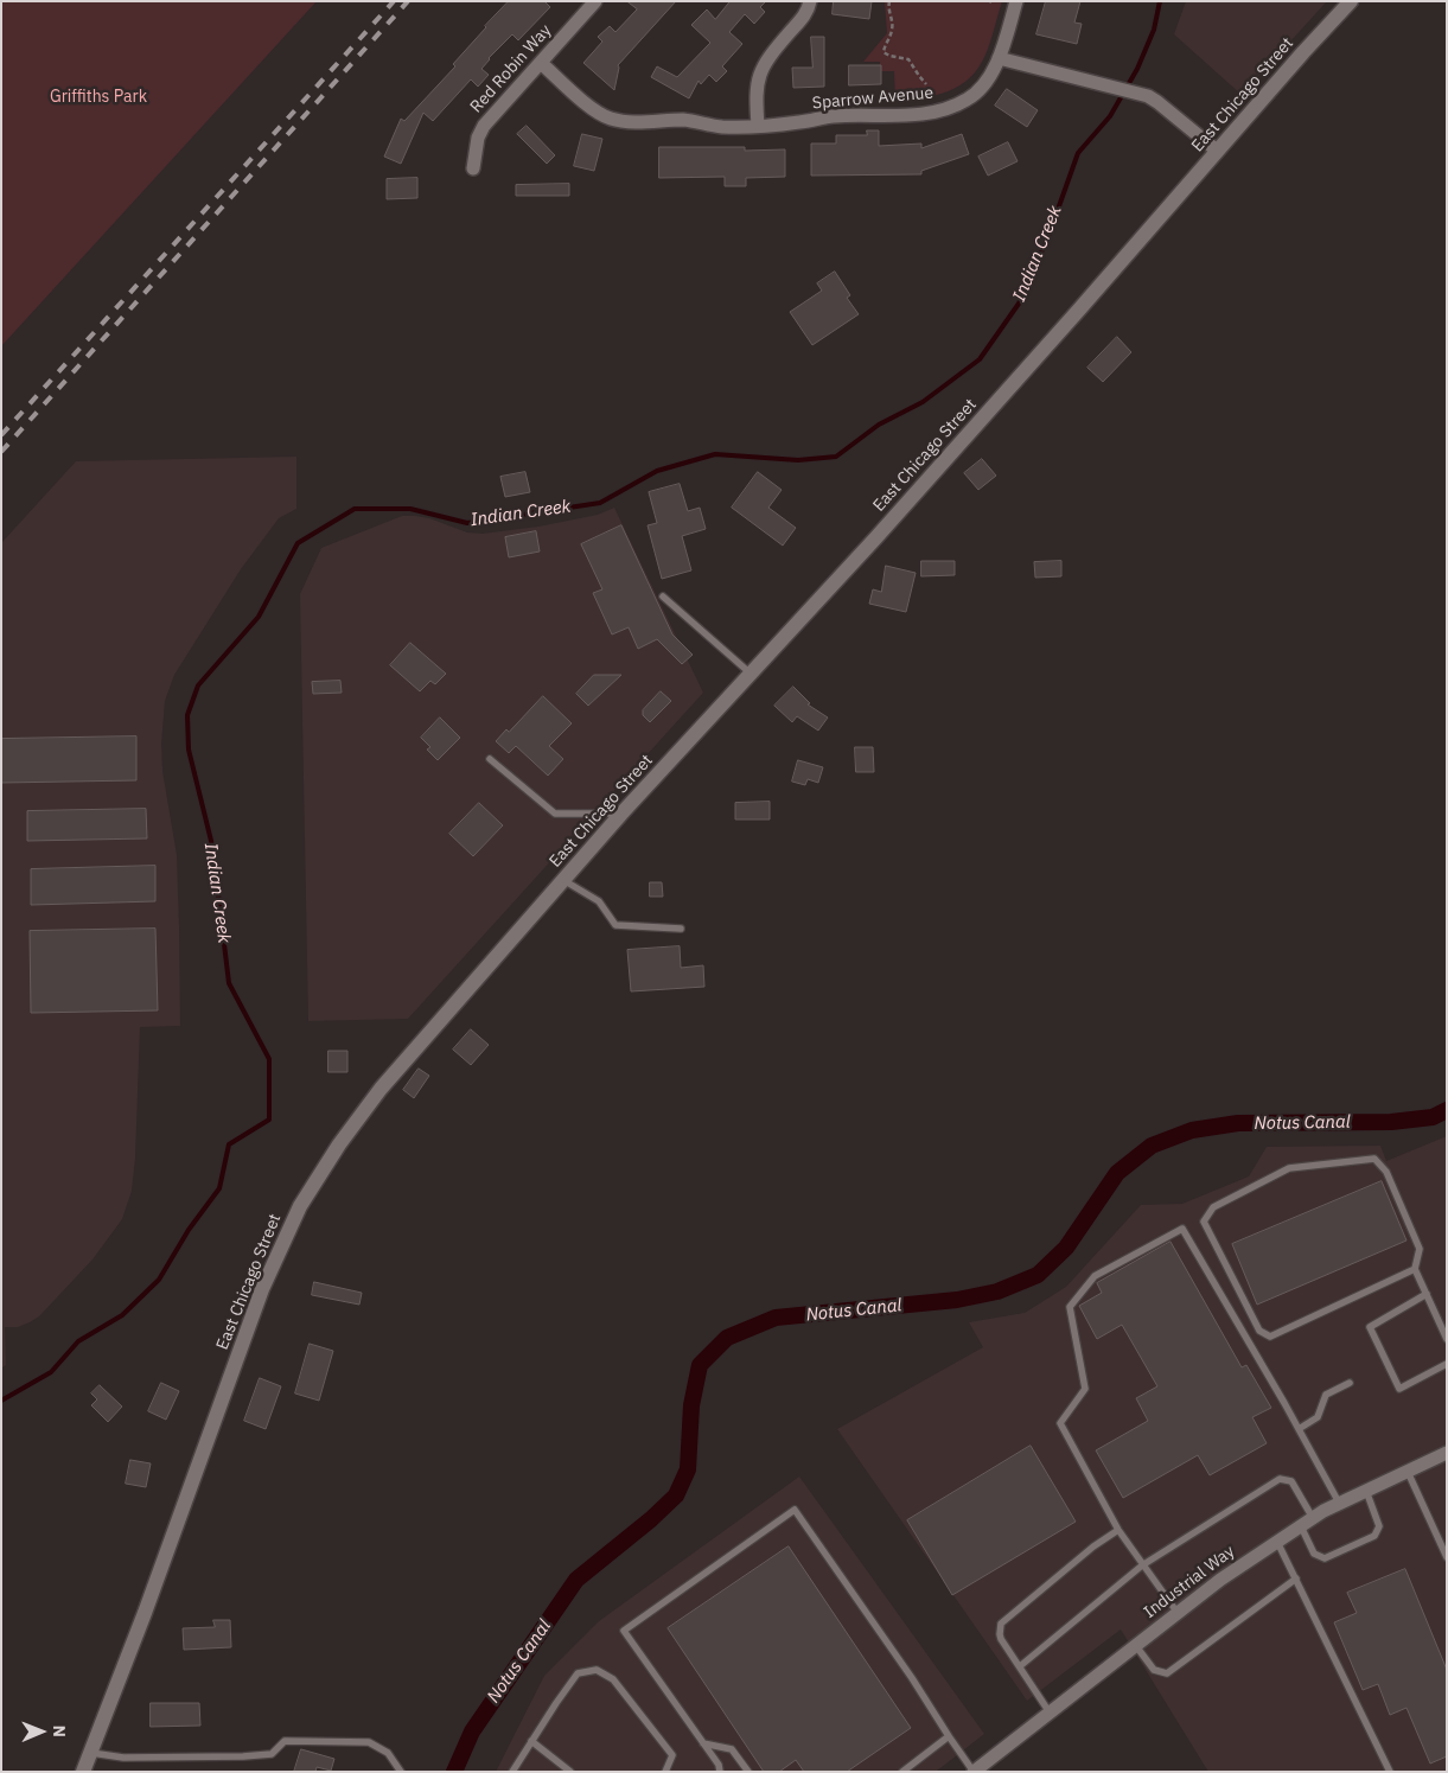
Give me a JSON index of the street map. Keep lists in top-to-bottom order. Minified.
{"streets":{"street":["Red Robin Way","East Chicago Street","Sparrow Avenue","Industrial Way"]},"crossings":[["Red Robin Way","Sparrow Avenue"]],"water":["Indian Creek","Notus Canal"],"parks":["Griffiths Park"],"north":"right"}
